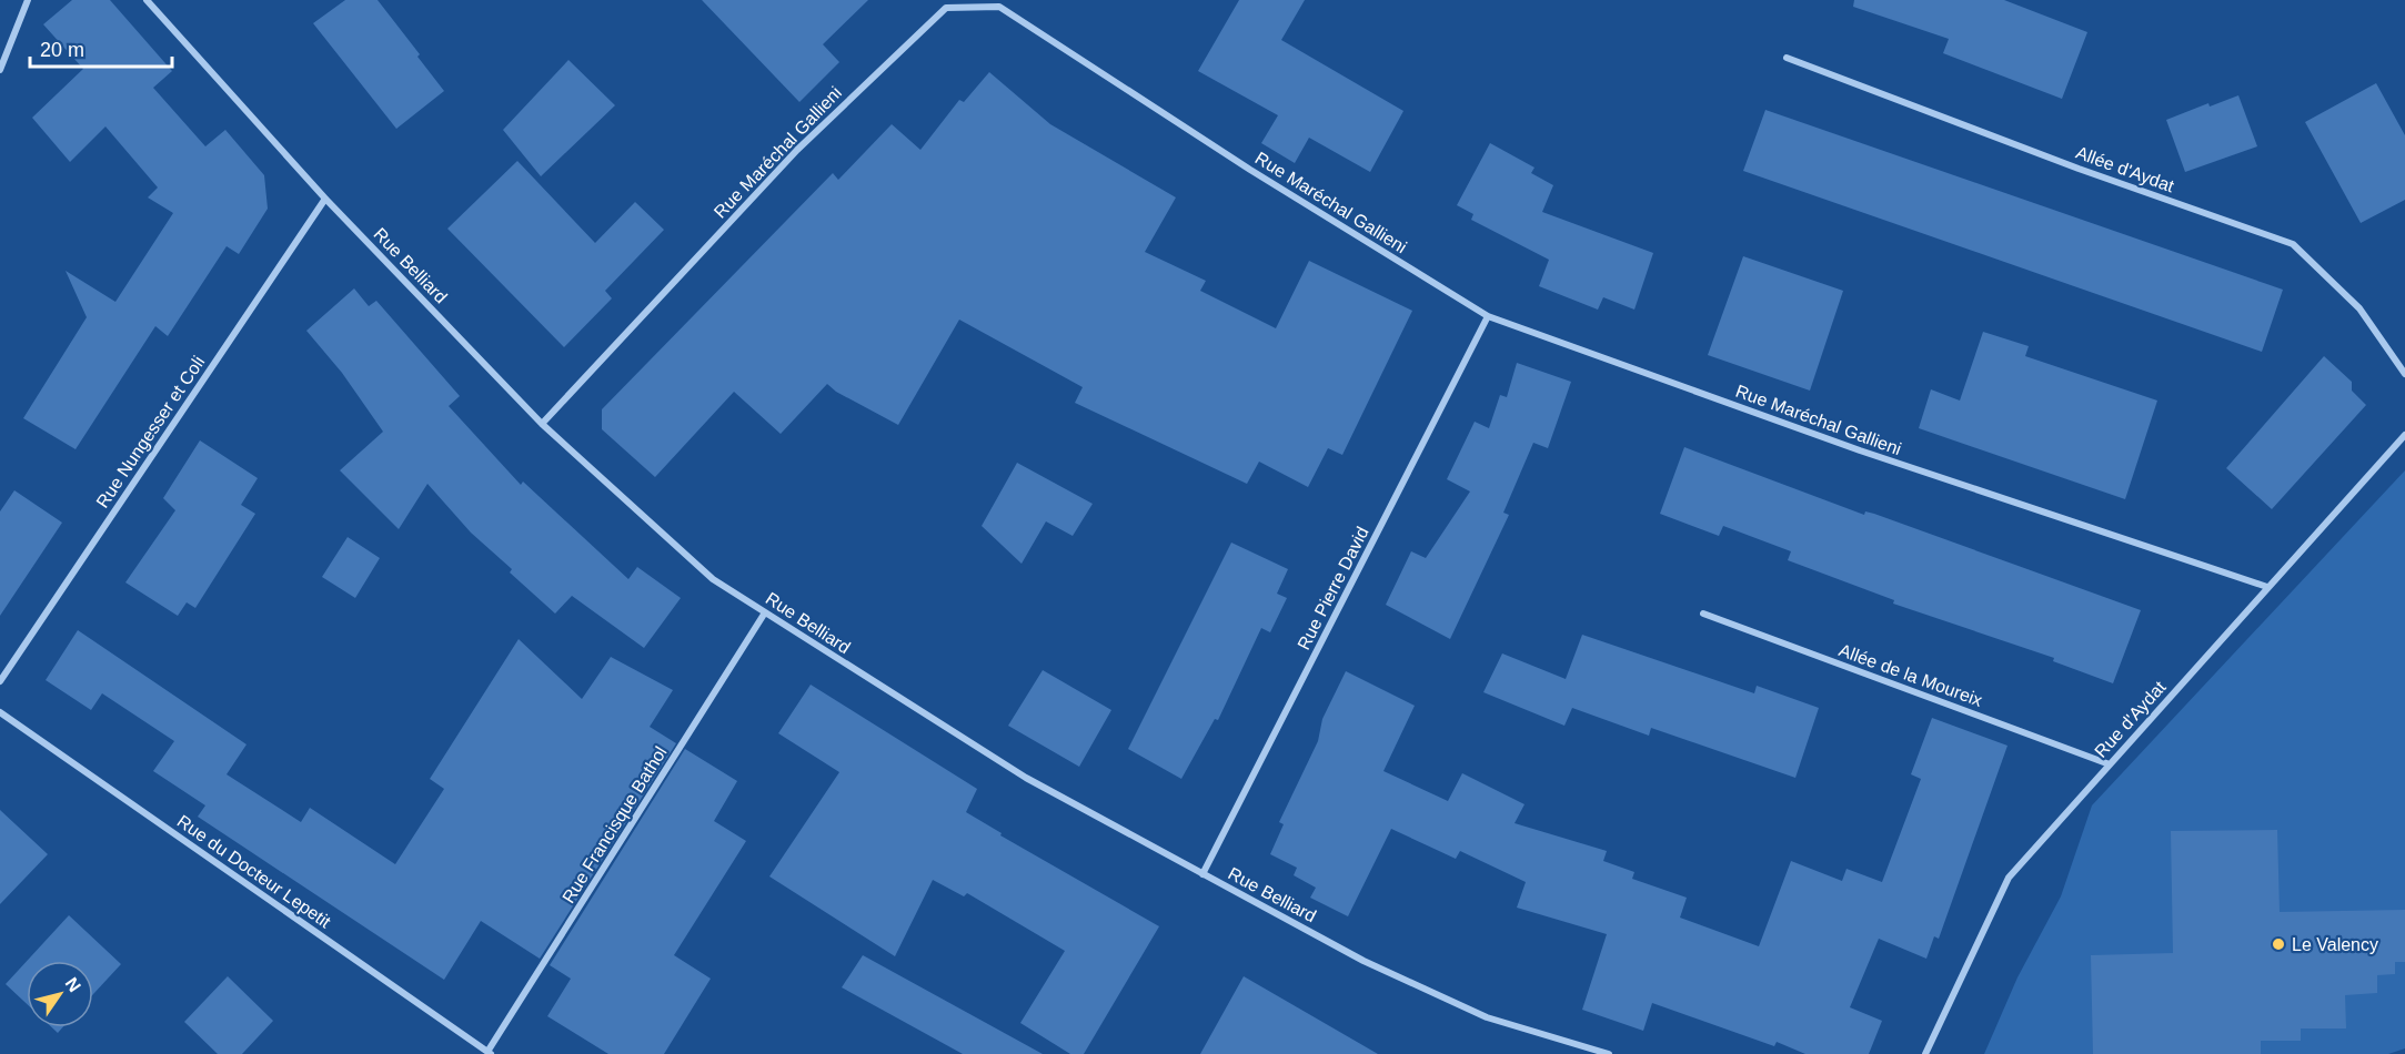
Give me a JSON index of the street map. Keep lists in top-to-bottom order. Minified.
{"streets":{"street":["Rue Maréchal Gallieni","Allée d'Aydat","Rue Belliard","Rue Nungesser et Coli","Rue Pierre David","Allée de la Moureix","Rue d'Aydat","Rue Francisque Bathol","Rue du Docteur Lepetit"]},"crossings":[["Rue Maréchal Gallieni","Rue Belliard"],["Rue Maréchal Gallieni","Rue Pierre David"],["Rue Maréchal Gallieni","Rue d'Aydat"],["Rue Belliard","Rue Nungesser et Coli"],["Rue Belliard","Rue Pierre David"],["Rue Belliard","Rue Francisque Bathol"],["Allée de la Moureix","Rue d'Aydat"],["Rue Francisque Bathol","Rue du Docteur Lepetit"]],"places":["Le Valency"],"scale_bar":"20 m","north":"top right"}
